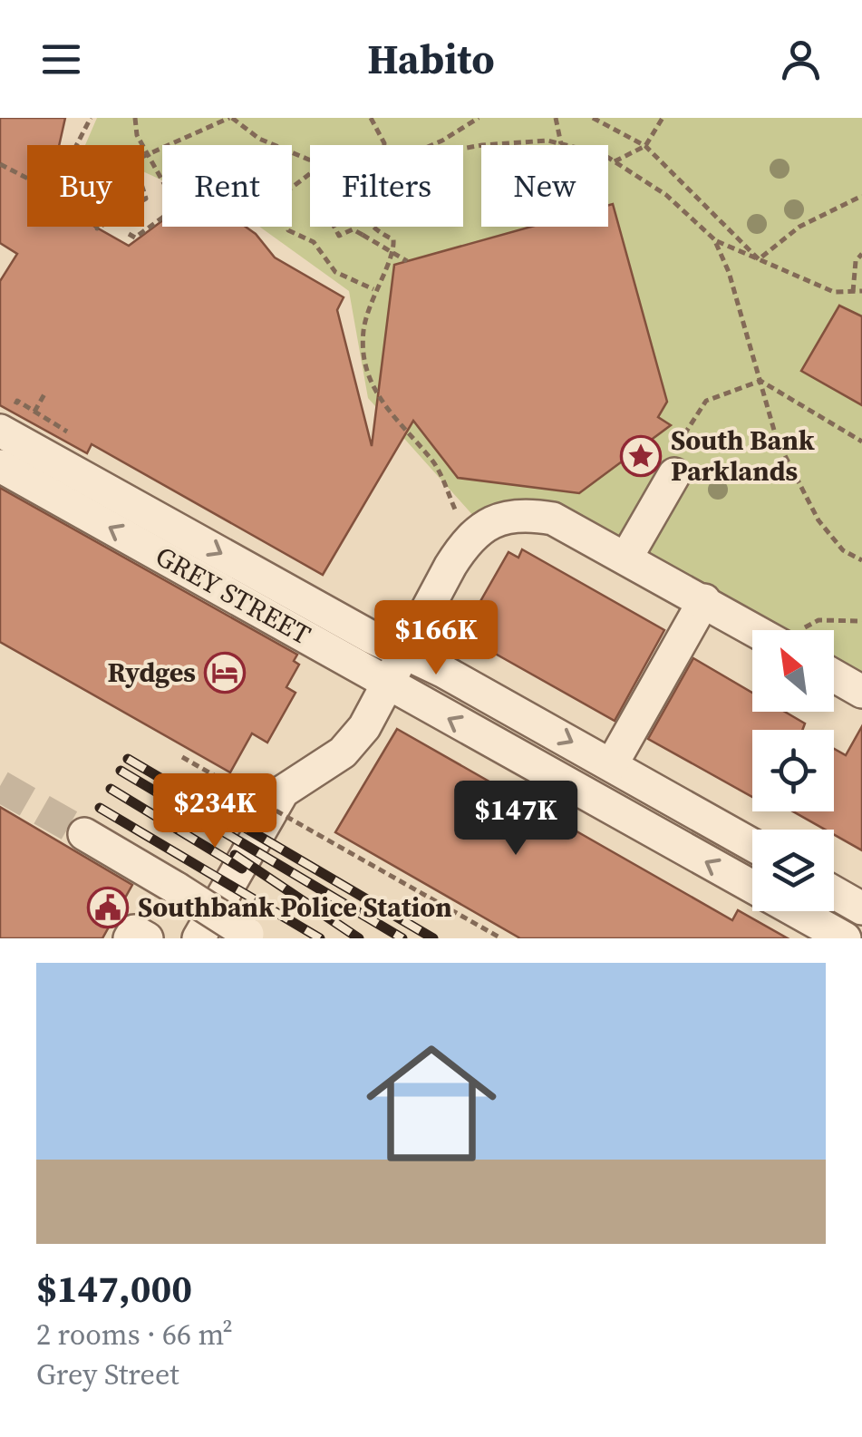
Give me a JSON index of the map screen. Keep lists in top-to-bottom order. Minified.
{"streets":{"street":["GREY STREET"]},"places":{"place":["South Bank Parklands"],"hotel":["Rydges"],"public building":["Southbank Police Station"]},"north":"top left","page":{"header":"Habito","chip":["Buy","Rent","Filters","New"],"price":["$166K","$234K","$147K"],"list":[{"name":"$147,000","note":"2 rooms · 66 m² · Grey Street"}]}}
